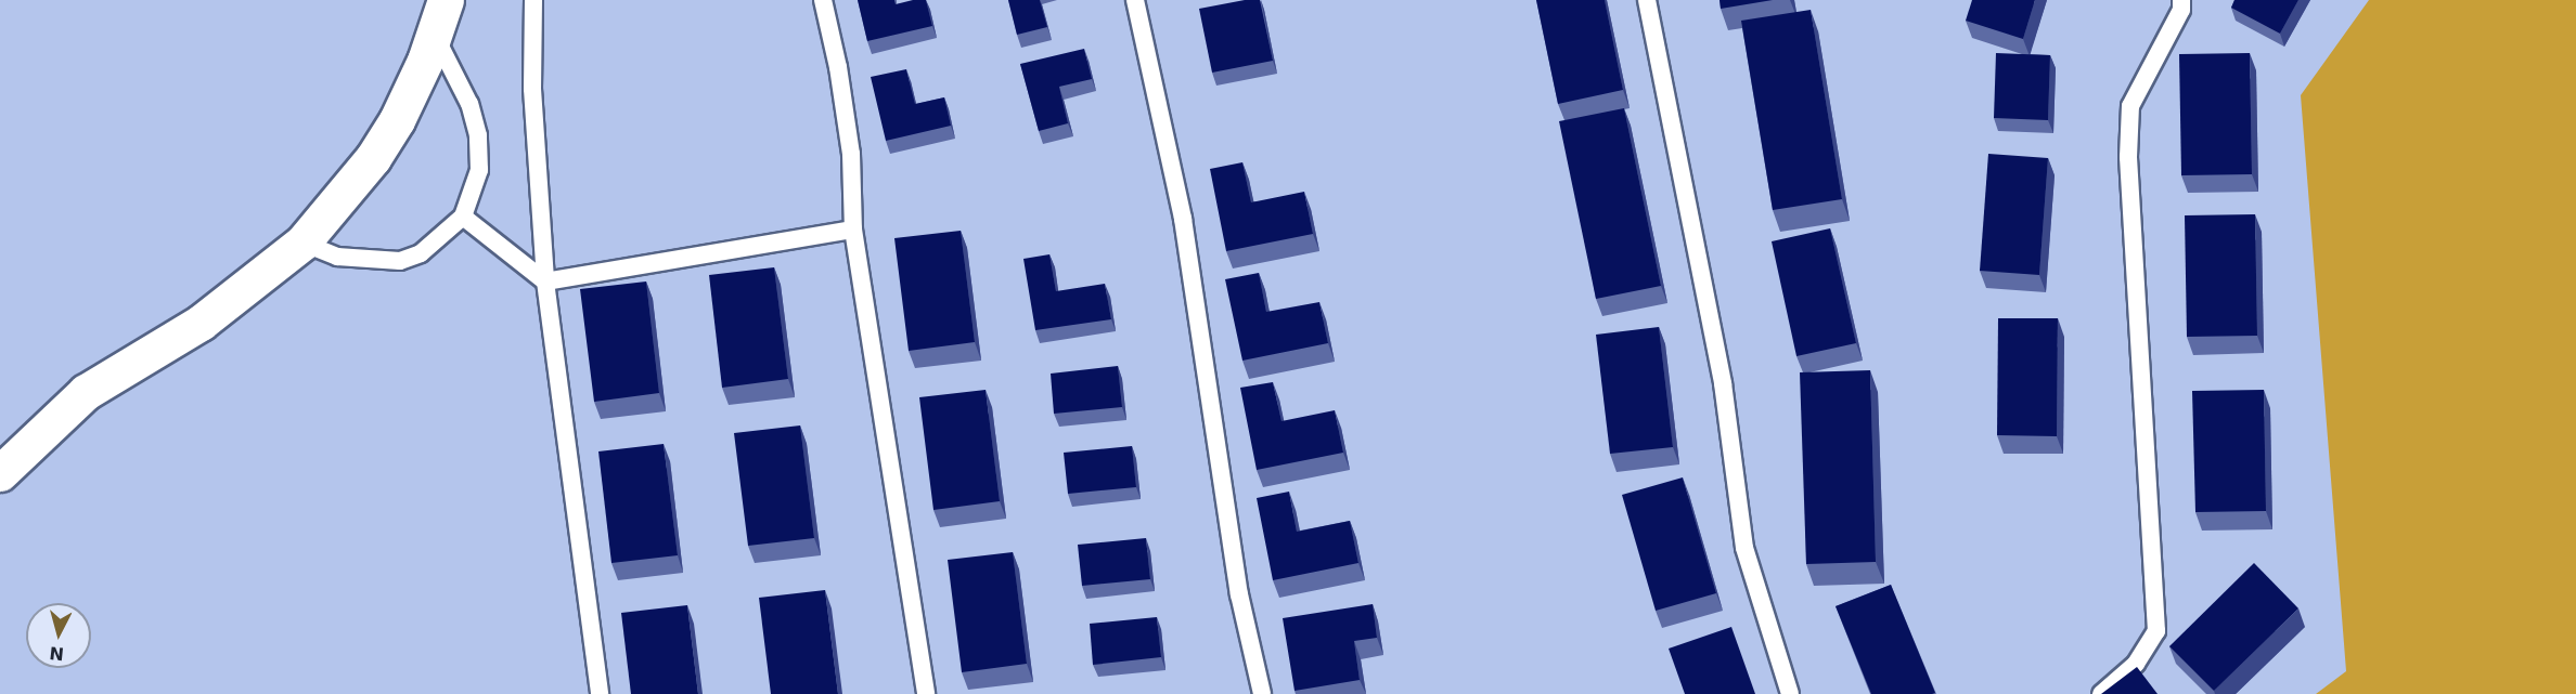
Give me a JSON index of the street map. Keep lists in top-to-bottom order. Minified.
{"north":"bottom"}
